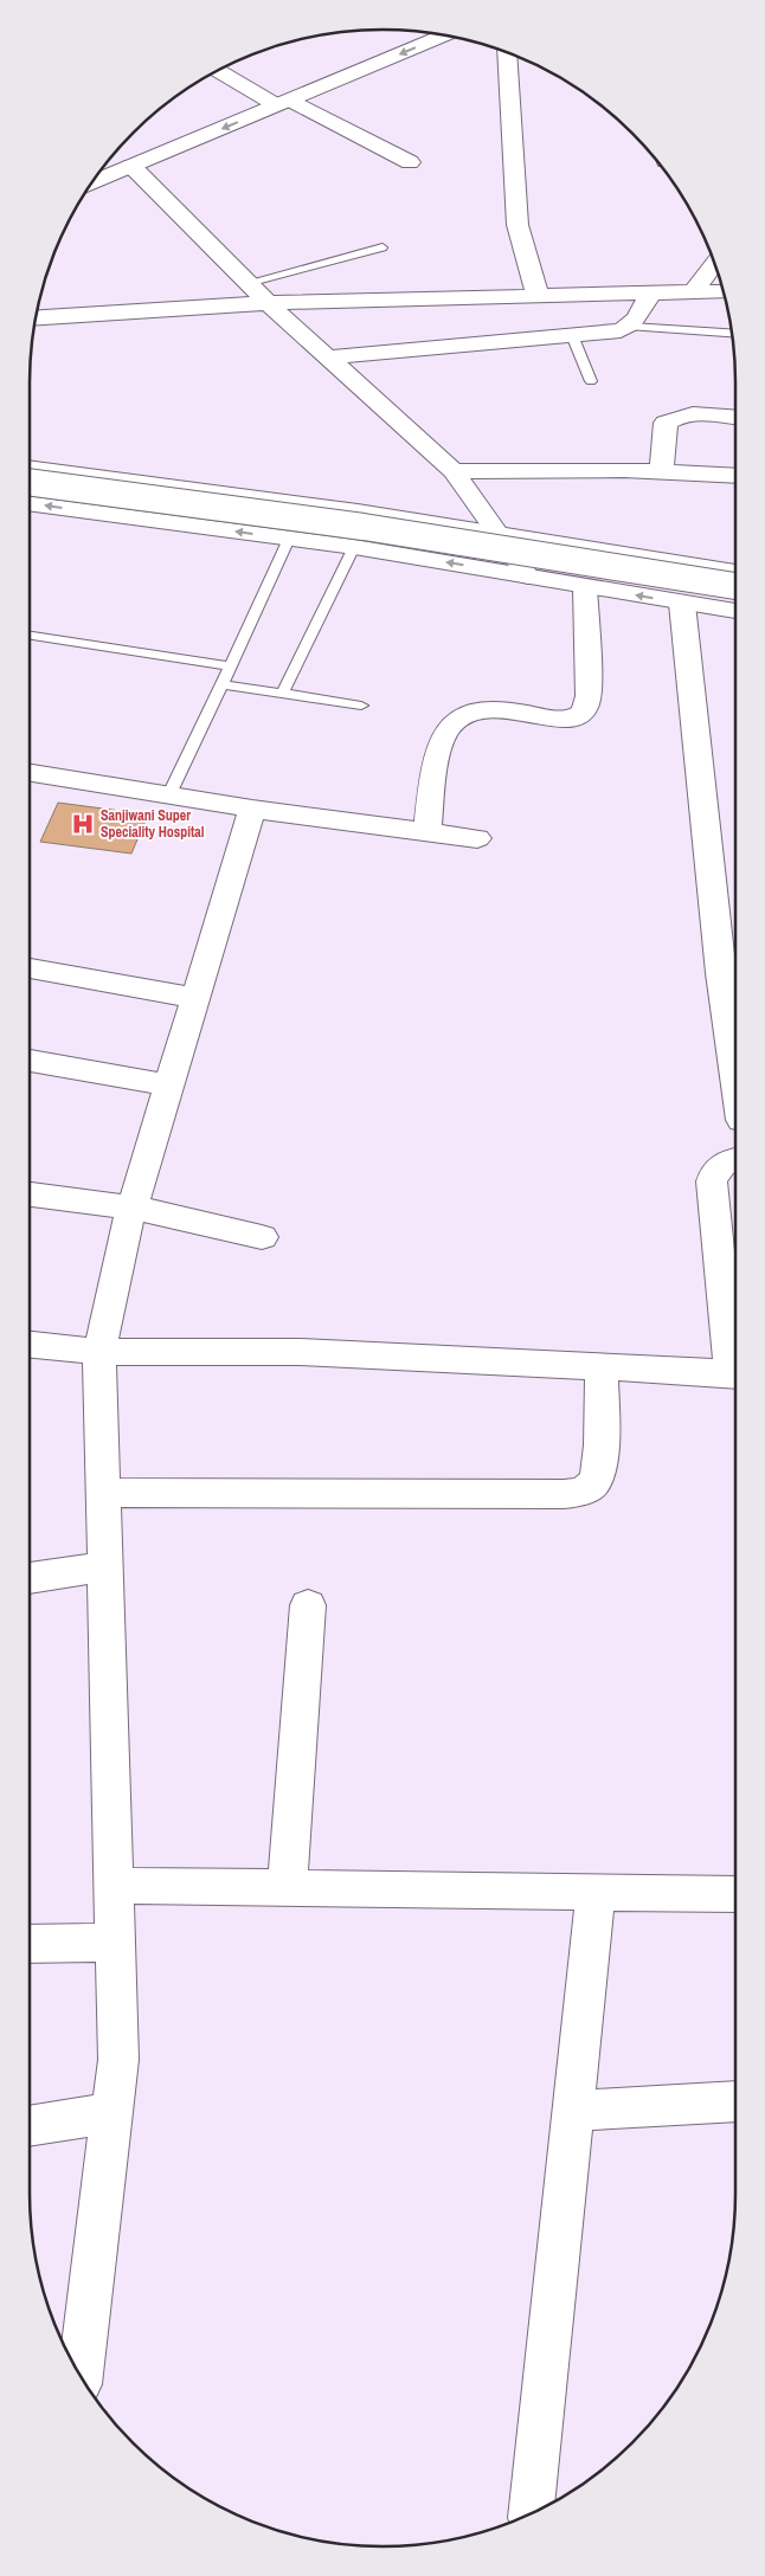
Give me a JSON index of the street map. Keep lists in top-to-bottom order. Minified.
{"places":{"hospital":["Sanjiwani Super Speciality Hospital"]}}
